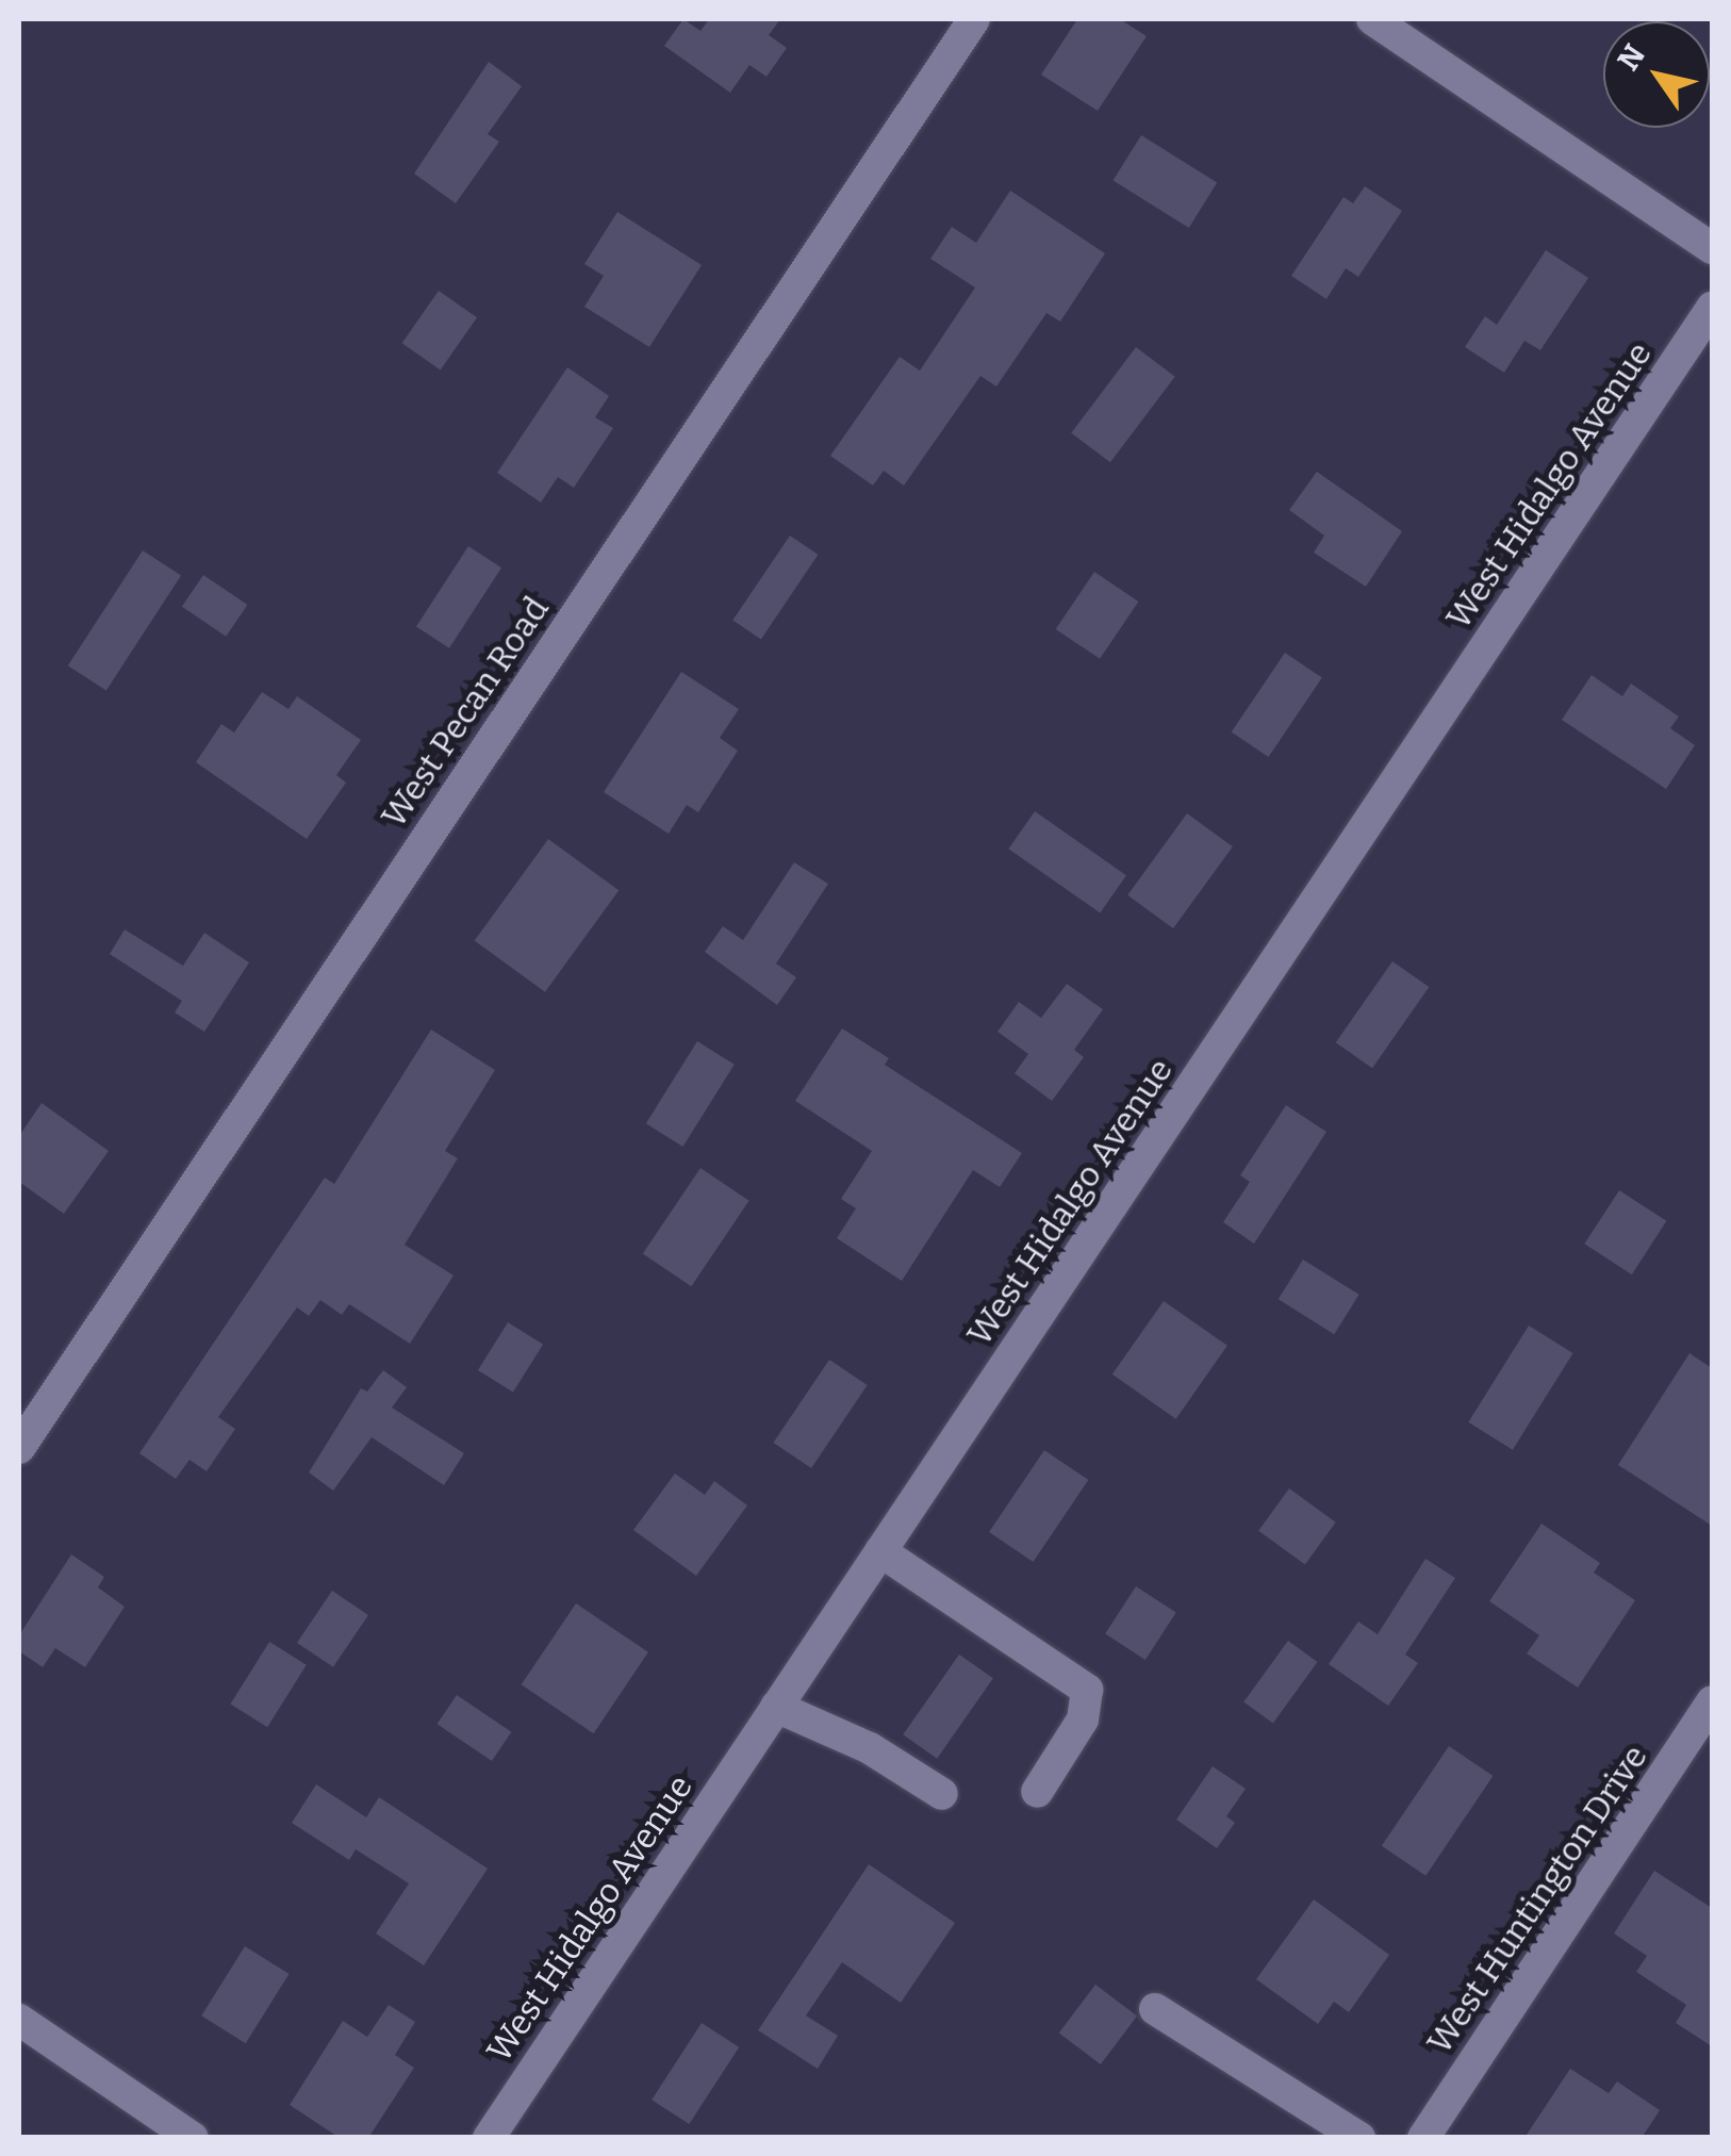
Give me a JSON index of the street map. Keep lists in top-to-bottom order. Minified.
{"streets":{"street":["West Hidalgo Avenue","West Pecan Road","West Huntington Drive"]},"north":"top left"}
